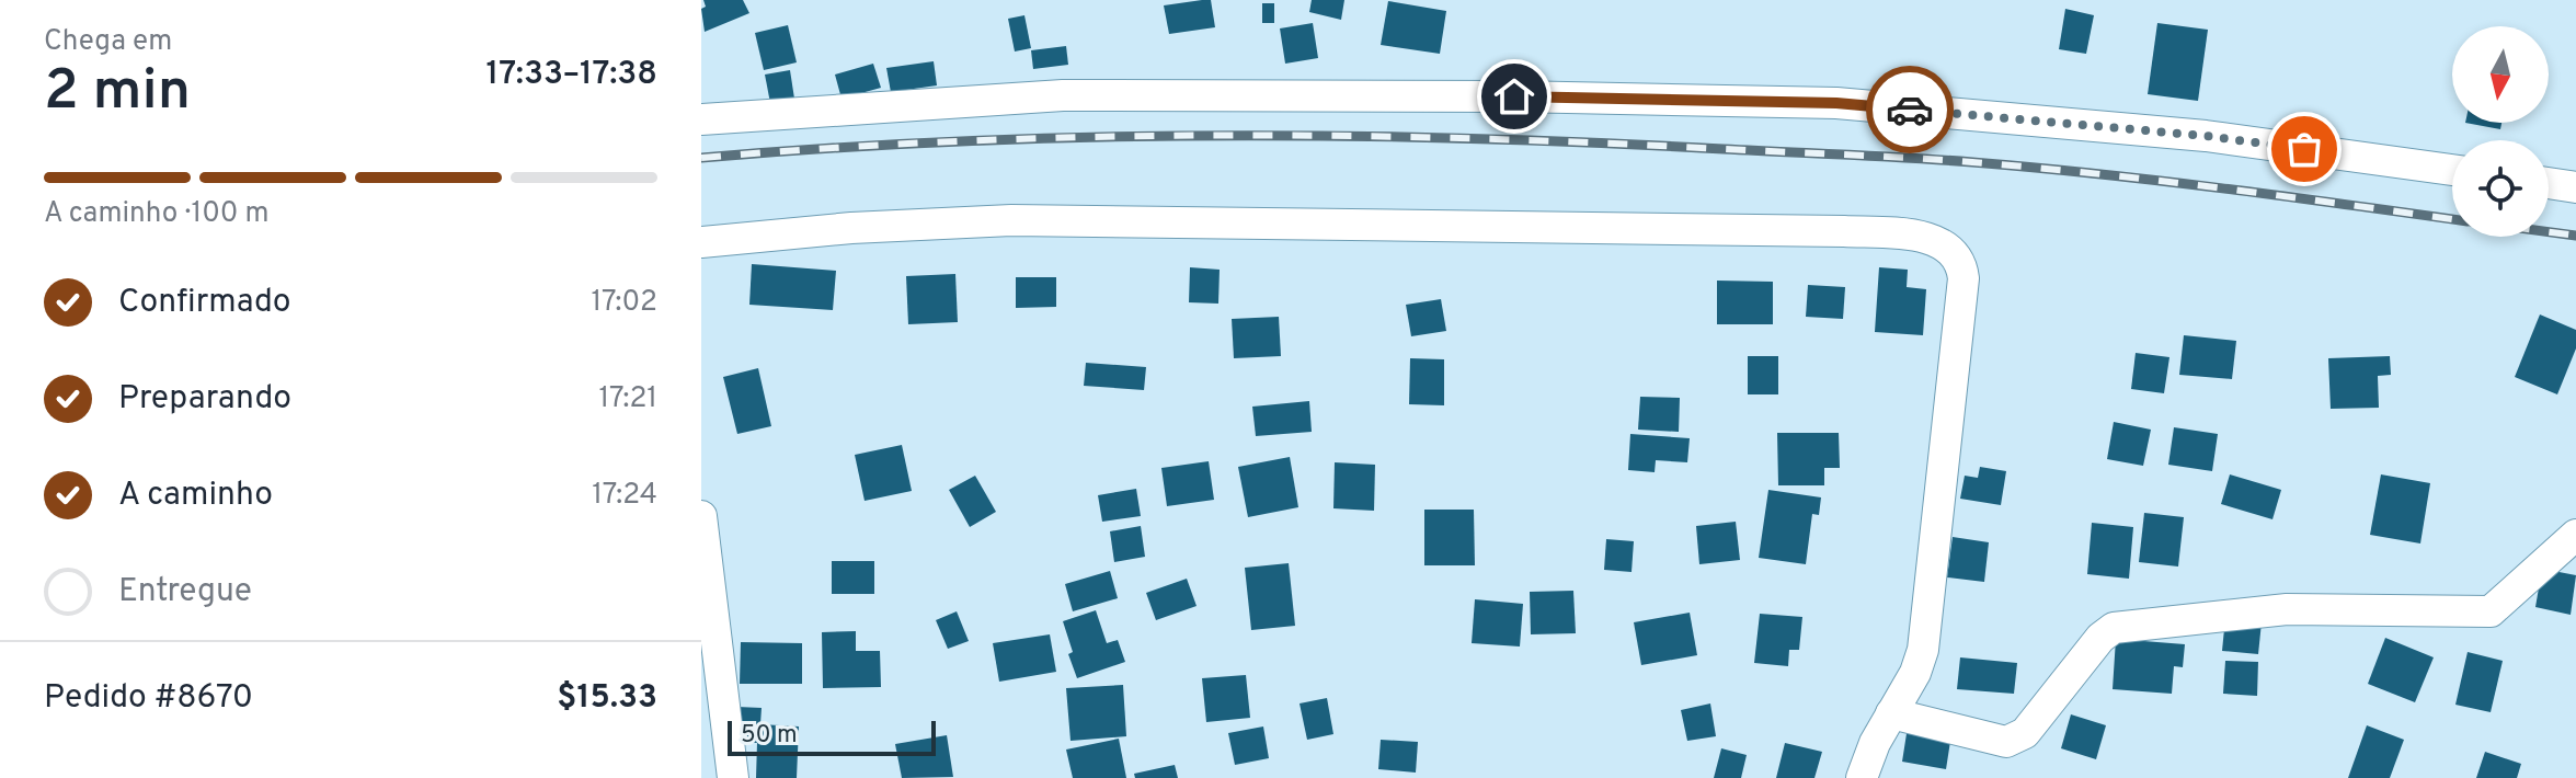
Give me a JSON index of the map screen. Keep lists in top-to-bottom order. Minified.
{"scale_bar":"50 m","north":"bottom","page":{"heading":["2 min","Chega em","17:33–17:38"],"panel":["Pedido #8670","$15.33"],"bar":"A caminho · 100 m","list":[["Confirmado","17:02"],["Preparando","17:21"],["A caminho","17:24"],"Entregue"],"scale":"50 m"}}
